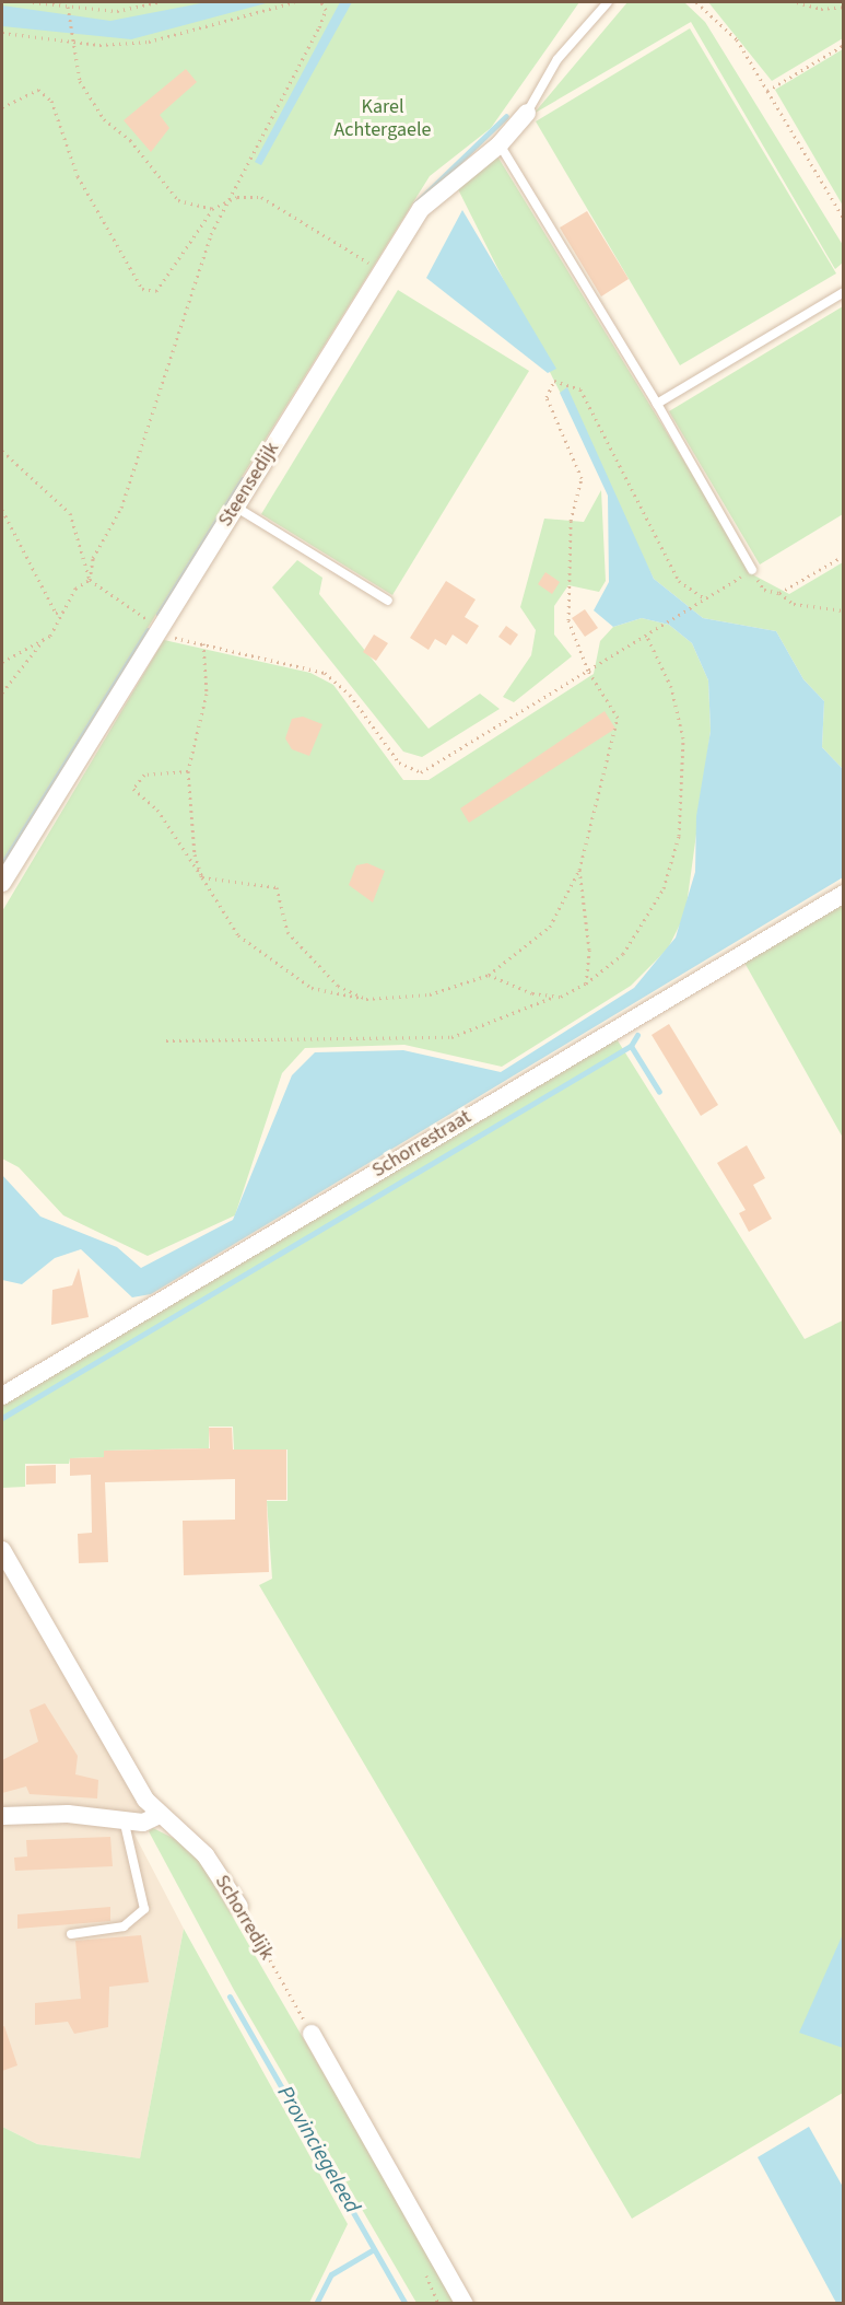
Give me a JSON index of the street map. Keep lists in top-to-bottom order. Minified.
{"streets":{"street":["Steensedijk","Schorrestraat","Schorredijk"]},"water":["Provinciegeleed"],"parks":["Karel Achtergaele"]}
